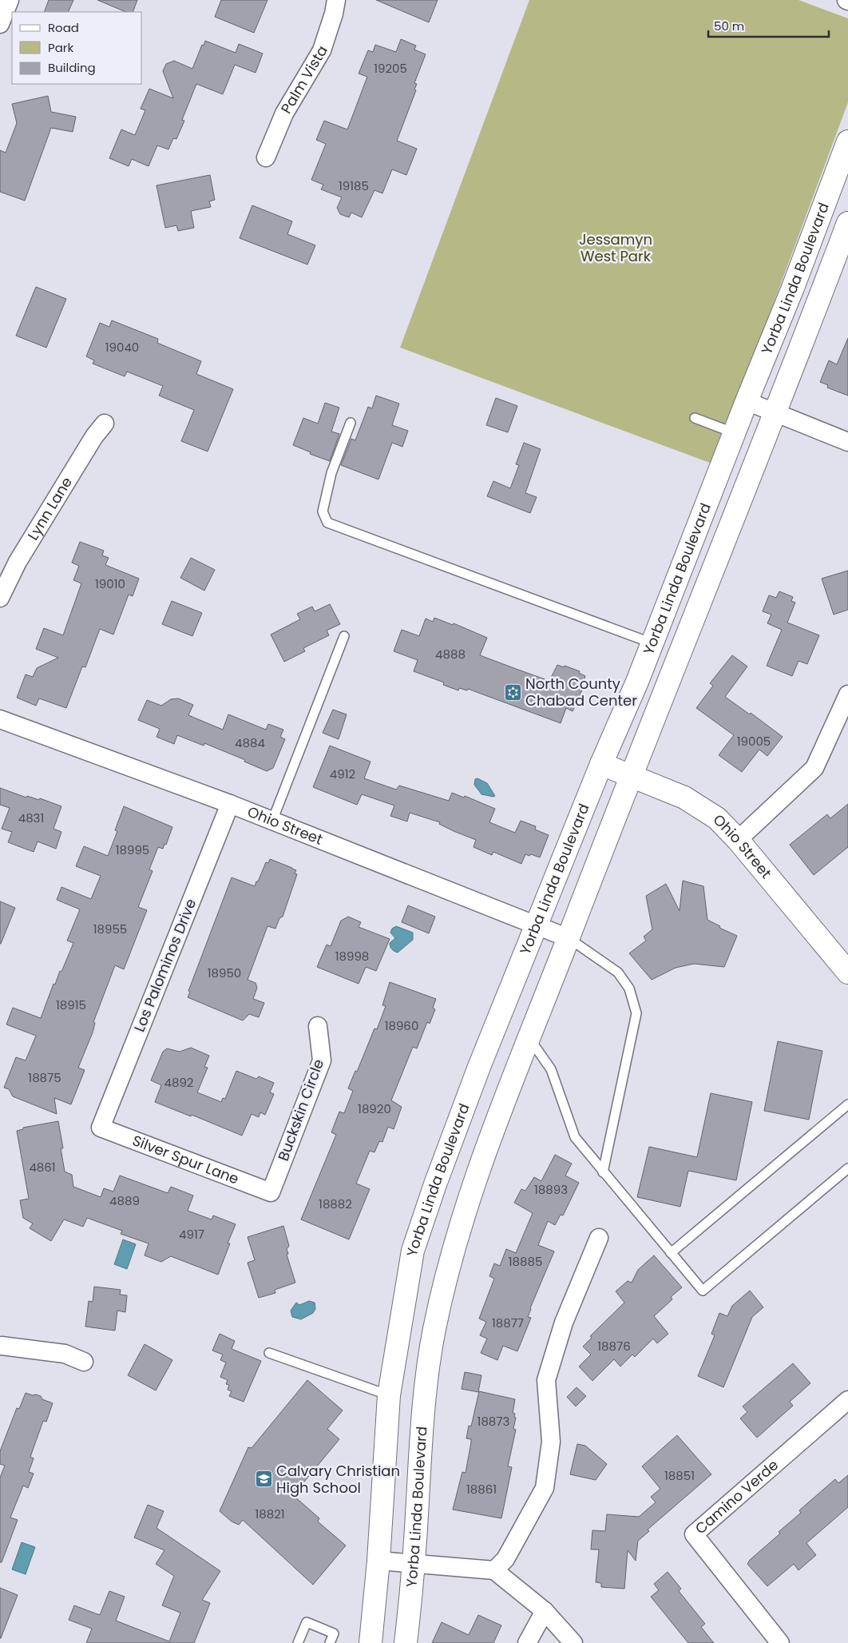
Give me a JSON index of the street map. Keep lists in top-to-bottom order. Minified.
{"streets":{"main road":["Yorba Linda Boulevard","Ohio Street"],"street":["Palm Vista","Lynn Lane","Los Palominos Drive","Buckskin Circle","Silver Spur Lane","Camino Verde"]},"crossings":[["Yorba Linda Boulevard","Ohio Street"],["Ohio Street","Los Palominos Drive"],["Los Palominos Drive","Silver Spur Lane"],["Buckskin Circle","Silver Spur Lane"]],"parks":["Jessamyn West Park"],"places":{"synagogue":["North County Chabad Center"],"school or university":["Calvary Christian High School"]},"house_numbers":["19205","19185","19040","19010","4888","19005","4884","4912","4831","18995","18955","18998","18950","18915","18960","18875","4892","18920","4861","18893","4889","18882","4917","18885","18877","18876","18873","18851","18861","18821"],"legend":["Road","Park","Building"],"scale_bar":"50 m"}
